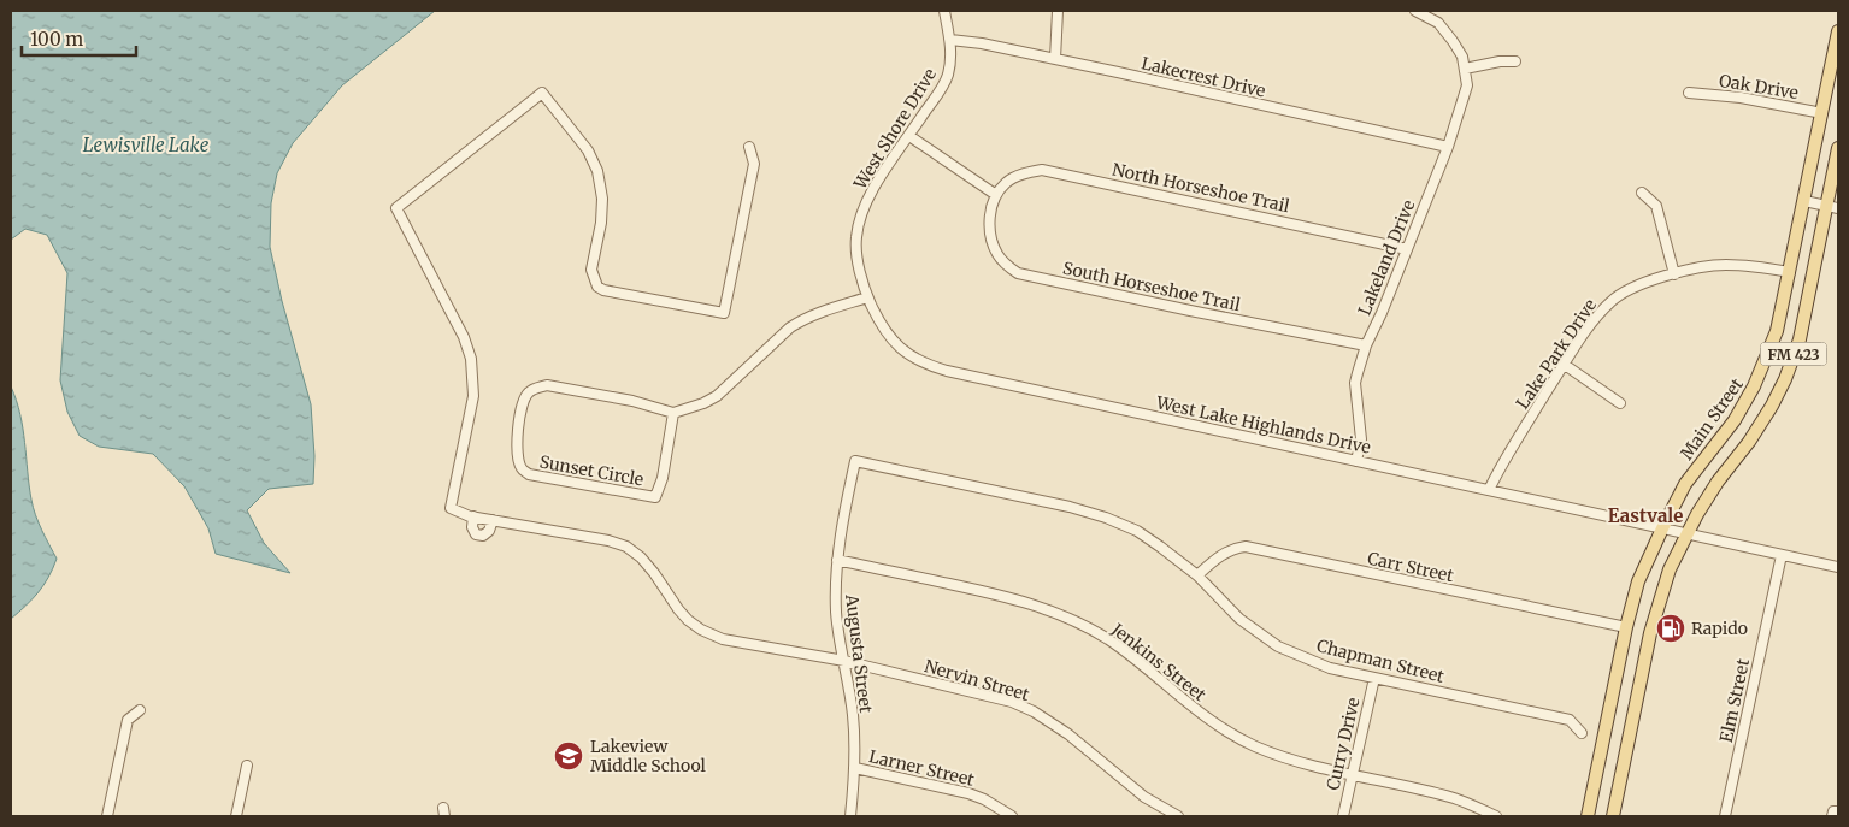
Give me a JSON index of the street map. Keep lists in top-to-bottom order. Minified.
{"streets":{"main road":["FM 423","Main Street"],"street":["Lakecrest Drive","Oak Drive","West Shore Drive","North Horseshoe Trail","Lakeland Drive","South Horseshoe Trail","Lake Park Drive","West Lake Highlands Drive","Sunset Circle","Carr Street","Augusta Street","Chapman Street","Jenkins Street","Nervin Street","Elm Street","Curry Drive","Larner Street"]},"crossings":[["Lakecrest Drive","West Shore Drive"],["Lakecrest Drive","Lakeland Drive"],["Oak Drive","Main Street"],["West Shore Drive","West Lake Highlands Drive"],["North Horseshoe Trail","Lakeland Drive"],["North Horseshoe Trail","South Horseshoe Trail"],["Lakeland Drive","South Horseshoe Trail"],["Lakeland Drive","West Lake Highlands Drive"],["Lake Park Drive","Main Street"],["Lake Park Drive","West Lake Highlands Drive"],["FM 423","West Lake Highlands Drive"],["Main Street","West Lake Highlands Drive"],["Main Street","Carr Street"],["West Lake Highlands Drive","Elm Street"],["Carr Street","Chapman Street"],["Augusta Street","Chapman Street"],["Augusta Street","Jenkins Street"],["Augusta Street","Nervin Street"],["Augusta Street","Larner Street"],["Chapman Street","Curry Drive"],["Jenkins Street","Curry Drive"]],"districts":["Eastvale"],"water":["Lewisville Lake"],"places":{"fuel station":["Rapido"],"school or university":["Lakeview Middle School"]},"scale_bar":"100 m"}
